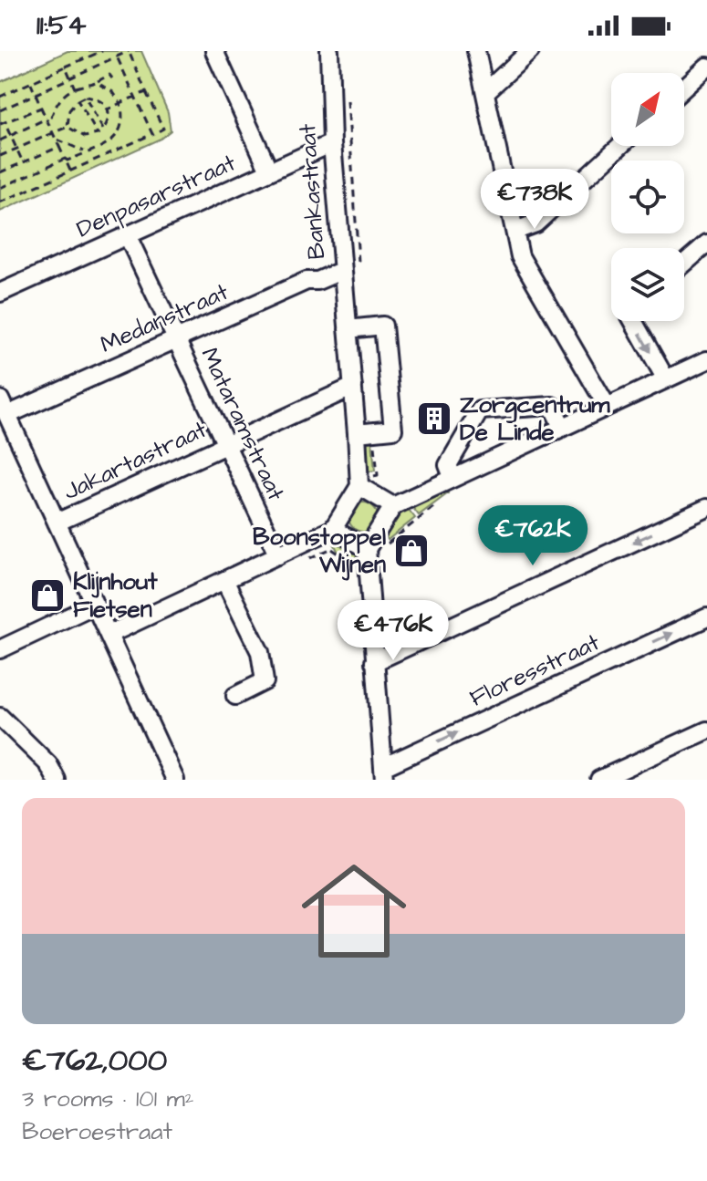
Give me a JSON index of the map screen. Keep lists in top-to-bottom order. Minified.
{"streets":{"street":["Bankastraat","Denpasarstraat","Medanstraat","Mataramstraat","Jakartastraat","Floresstraat"]},"crossings":[["Bankastraat","Denpasarstraat"],["Bankastraat","Medanstraat"],["Bankastraat","Jakartastraat"],["Denpasarstraat","Mataramstraat"],["Medanstraat","Mataramstraat"],["Mataramstraat","Jakartastraat"]],"places":{"building":["Zorgcentrum De Linde"],"shop":["Boonstoppel Wijnen","Klijnhout Fietsen"]},"north":"top right","page":{"status":"11:54","price":["€738K","€762K","€476K"],"list":[{"name":"€762,000","note":"3 rooms · 101 m² · Boeroestraat"}]}}
